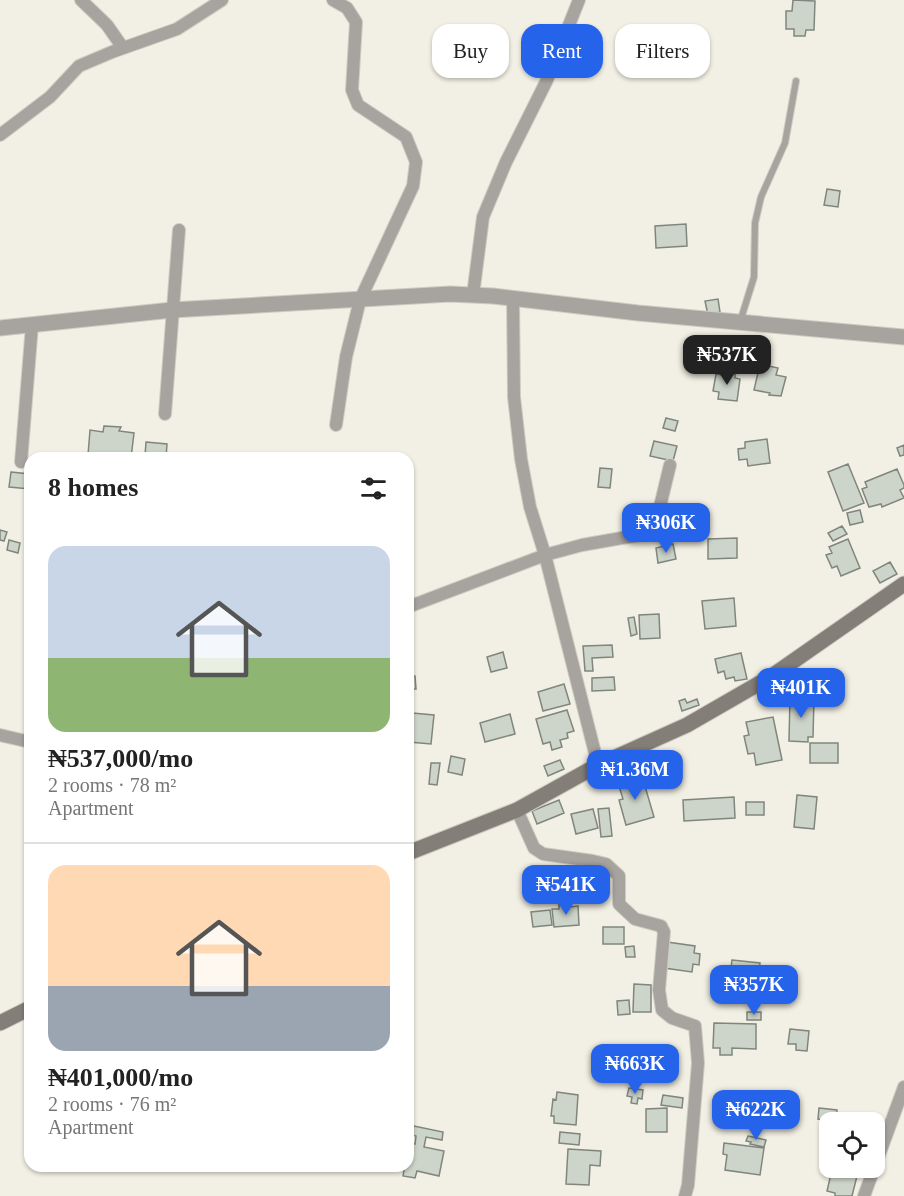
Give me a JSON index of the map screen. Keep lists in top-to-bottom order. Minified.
{"page":{"chip":["Buy","Rent","Filters"],"price":["₦537K","₦306K","₦401K","₦1.36M","₦541K","₦357K","₦663K","₦622K"],"heading":"8 homes","list":[{"name":"₦537,000/mo","note":"2 rooms · 78 m² · Apartment"},{"name":"₦401,000/mo","note":"2 rooms · 76 m² · Apartment"}]}}
